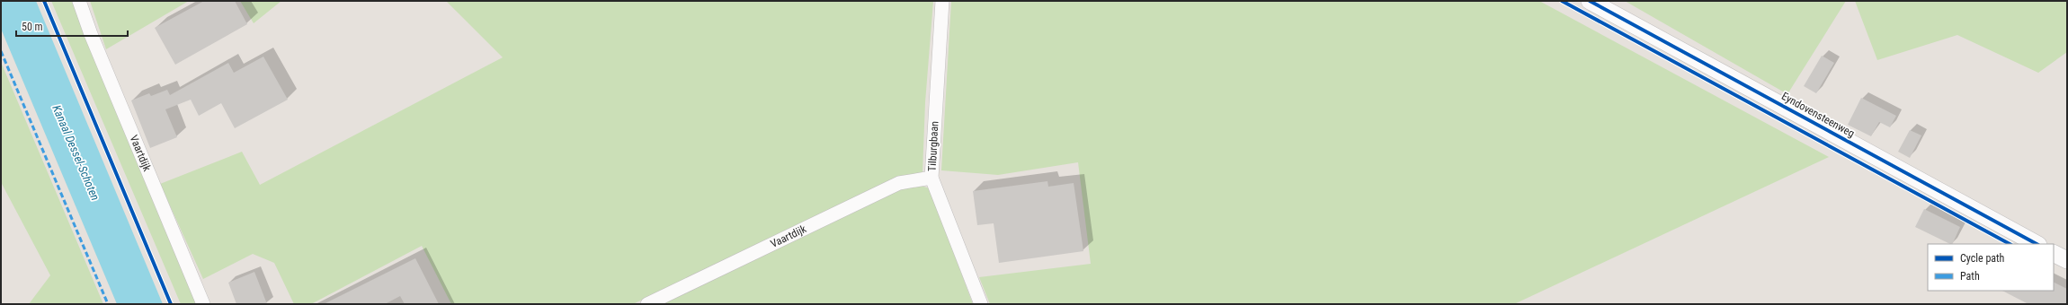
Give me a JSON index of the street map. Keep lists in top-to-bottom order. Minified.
{"streets":{"street":["Eyndovensteenweg","Tilburgbaan","Vaartdijk"]},"crossings":[["Tilburgbaan","Vaartdijk"]],"water":["Kanaal Dessel-Schoten"],"legend":["Cycle path","Path"],"scale_bar":"50 m"}
